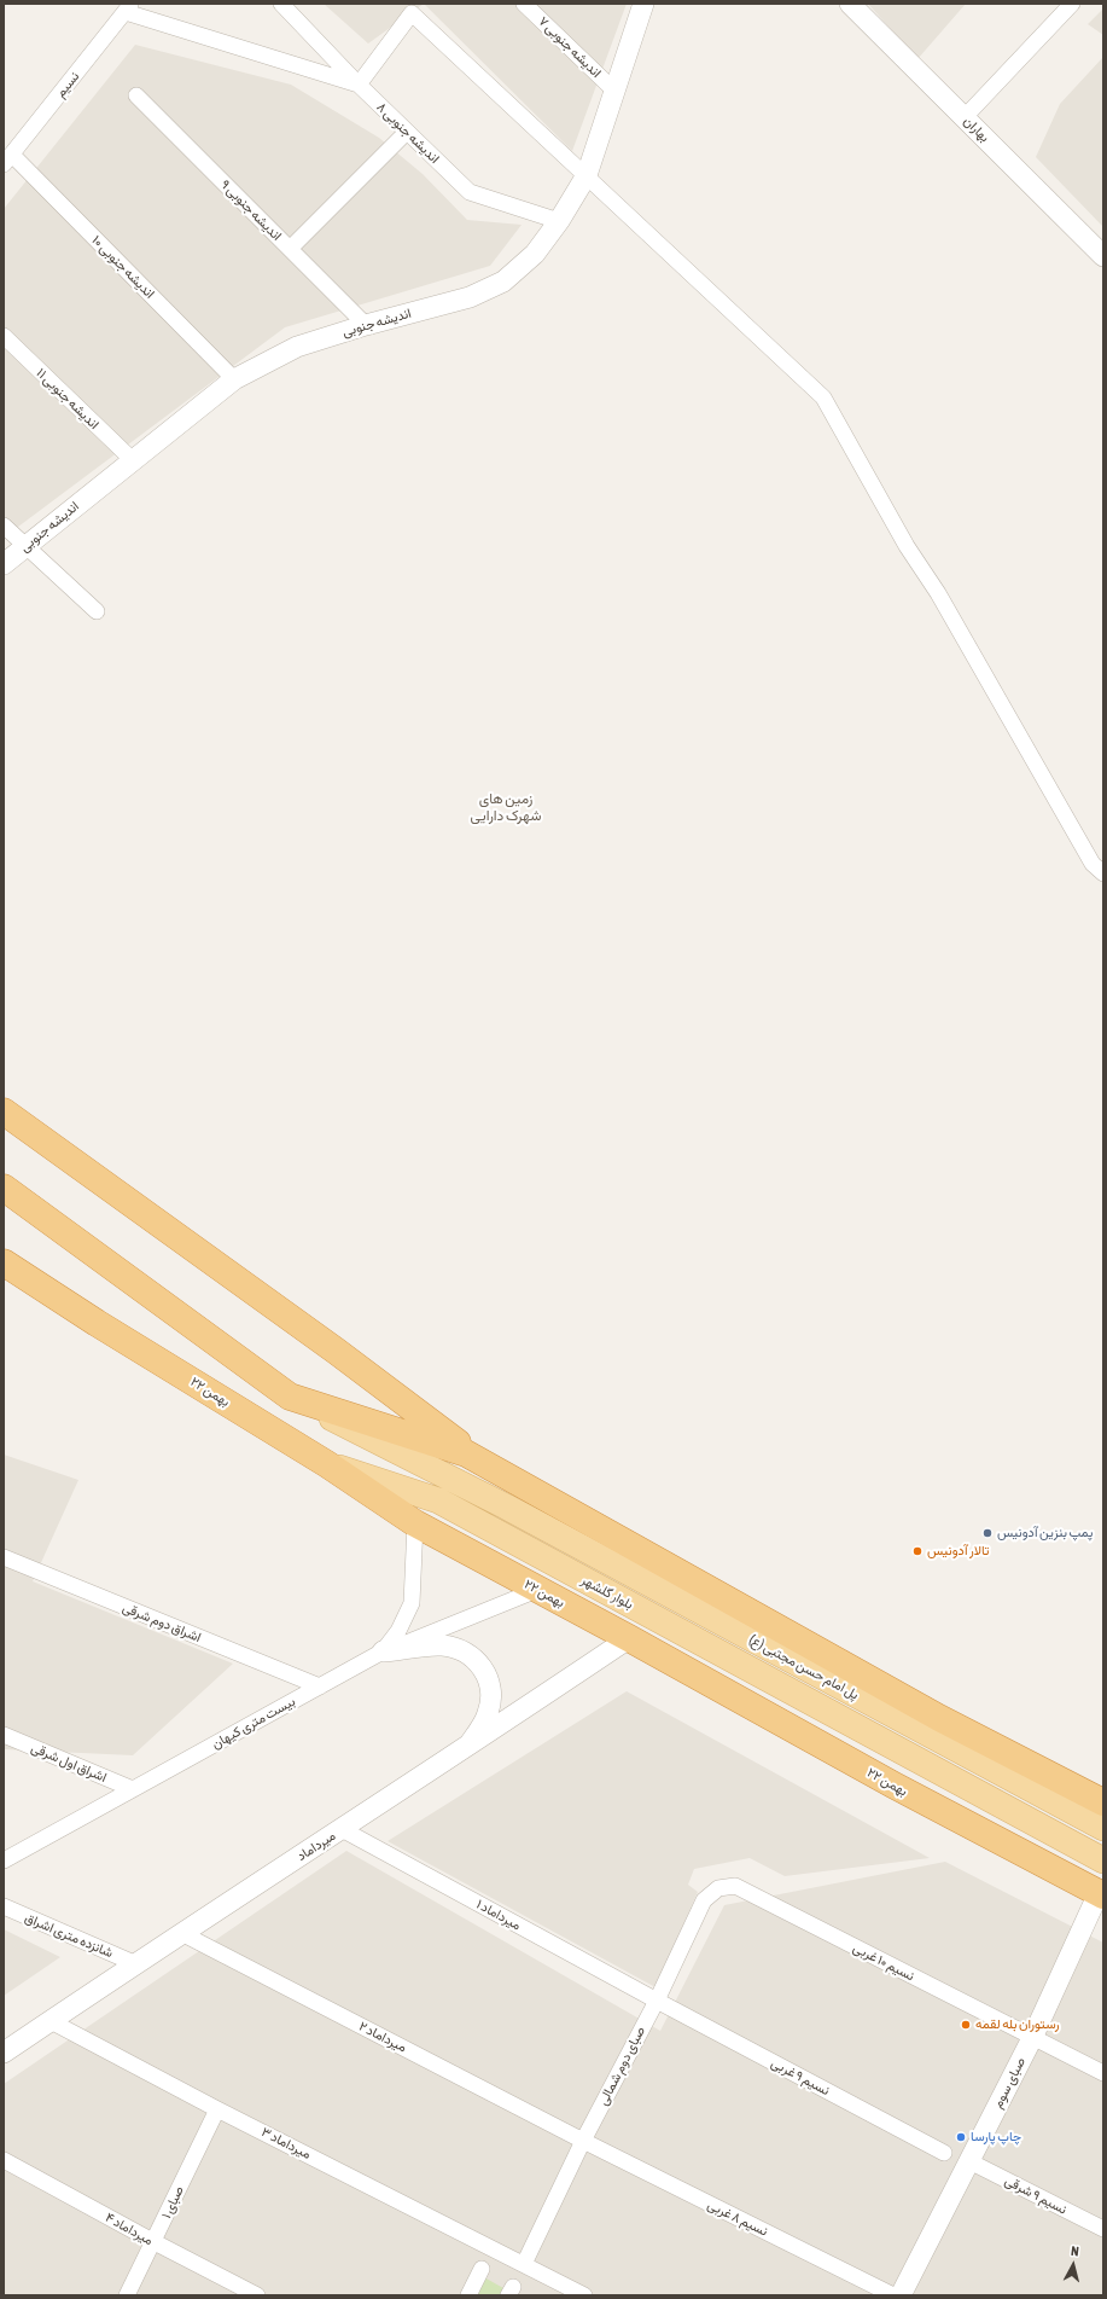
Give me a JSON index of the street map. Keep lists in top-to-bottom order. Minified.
{"streets":{"highway":["۲۲ بهمن"],"main road":["بلوار گلشهر","پل امام حسن مجتبی (ع)"],"street":["اندیشه جنوبی ۷","نسیم","بهاران","اندیشه جنوبی ۸","اندیشه جنوبی ۹","اندیشه جنوبی ۱۰","اندیشه جنوبی","اندیشه جنوبی ۱۱","اشراق دوم شرقی","بیست متری کیهان","اشراق اول شرقی","میرداماد","میرداماد ۱","شانزده متری اشراق","نسیم ۱۰ غربی","میرداماد ۲","صبای دوم شمالی","نسیم ۹ غربی","صبای سوم","میرداماد ۳","نسیم ۹ شرقی","صبای ۱","نسیم ۸ غربی","میرداماد ۴"]},"crossings":[["اندیشه جنوبی ۷","اندیشه جنوبی"],["نسیم","اندیشه جنوبی ۱۰"],["اندیشه جنوبی ۸","اندیشه جنوبی"],["اندیشه جنوبی ۹","اندیشه جنوبی"],["اندیشه جنوبی ۱۰","اندیشه جنوبی"],["اندیشه جنوبی","اندیشه جنوبی ۱۱"],["۲۲ بهمن","بلوار گلشهر"],["۲۲ بهمن","بیست متری کیهان"],["۲۲ بهمن","میرداماد"],["۲۲ بهمن","صبای سوم"],["اشراق دوم شرقی","بیست متری کیهان"],["بیست متری کیهان","اشراق اول شرقی"],["میرداماد","میرداماد ۱"],["میرداماد","شانزده متری اشراق"],["میرداماد","میرداماد ۲"],["میرداماد","میرداماد ۳"],["میرداماد ۱","صبای دوم شمالی"],["میرداماد ۱","نسیم ۹ غربی"],["نسیم ۱۰ غربی","صبای دوم شمالی"],["نسیم ۱۰ غربی","صبای سوم"],["میرداماد ۲","صبای دوم شمالی"],["میرداماد ۲","نسیم ۸ غربی"],["صبای دوم شمالی","نسیم ۹ غربی"],["صبای دوم شمالی","میرداماد ۳"],["صبای دوم شمالی","نسیم ۸ غربی"],["صبای سوم","نسیم ۹ شرقی"],["میرداماد ۳","صبای ۱"],["صبای ۱","میرداماد ۴"]],"districts":["زمین های شهرک دارایی"],"places":["پمپ بنزین آدونیس","تالار آدونیس","رستوران بله لقمه","چاپ پارسا"],"north":"top"}
